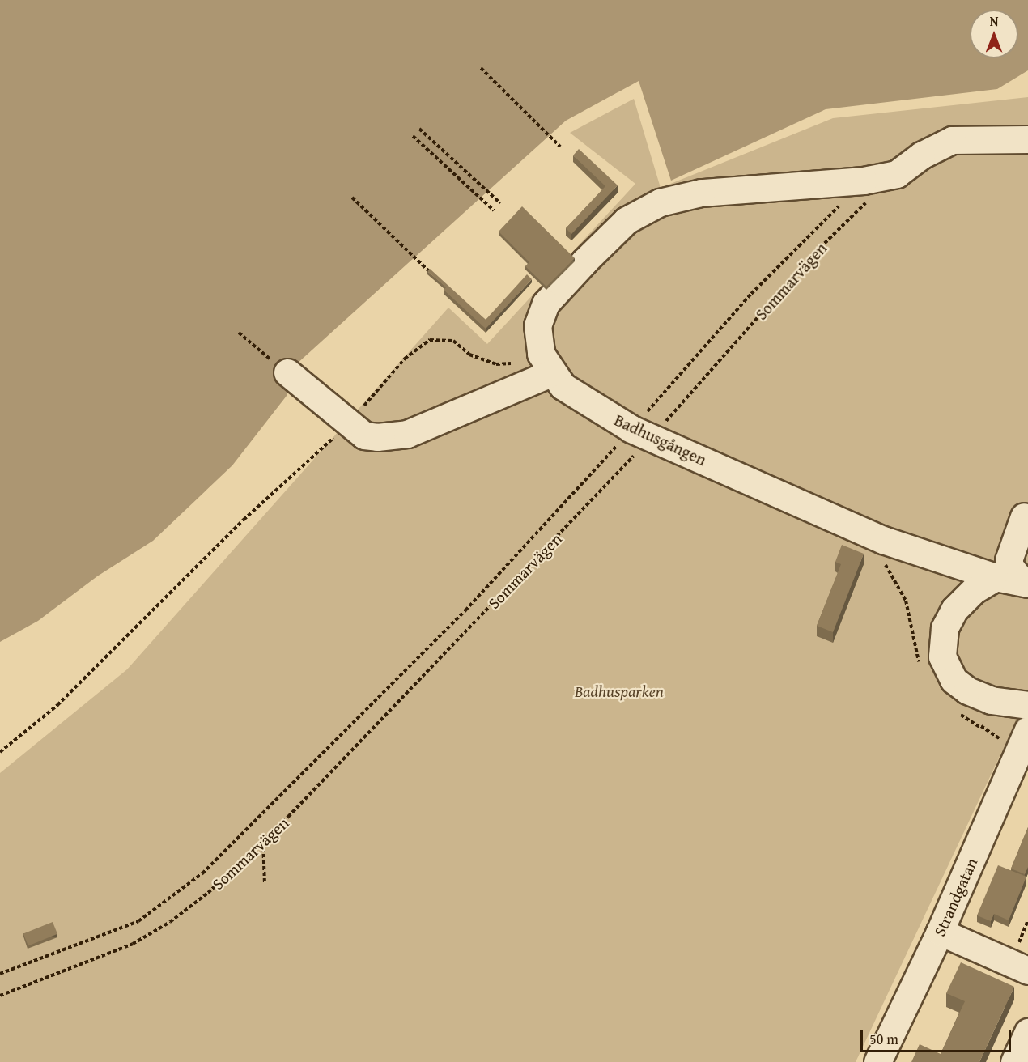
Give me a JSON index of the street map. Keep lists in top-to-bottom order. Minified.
{"streets":{"street":["Badhusgången","Strandgatan"],"path":["Sommarvägen"]},"crossings":[["Sommarvägen","Badhusgången"]],"parks":["Badhusparken"],"scale_bar":"50 m","north":"top"}
